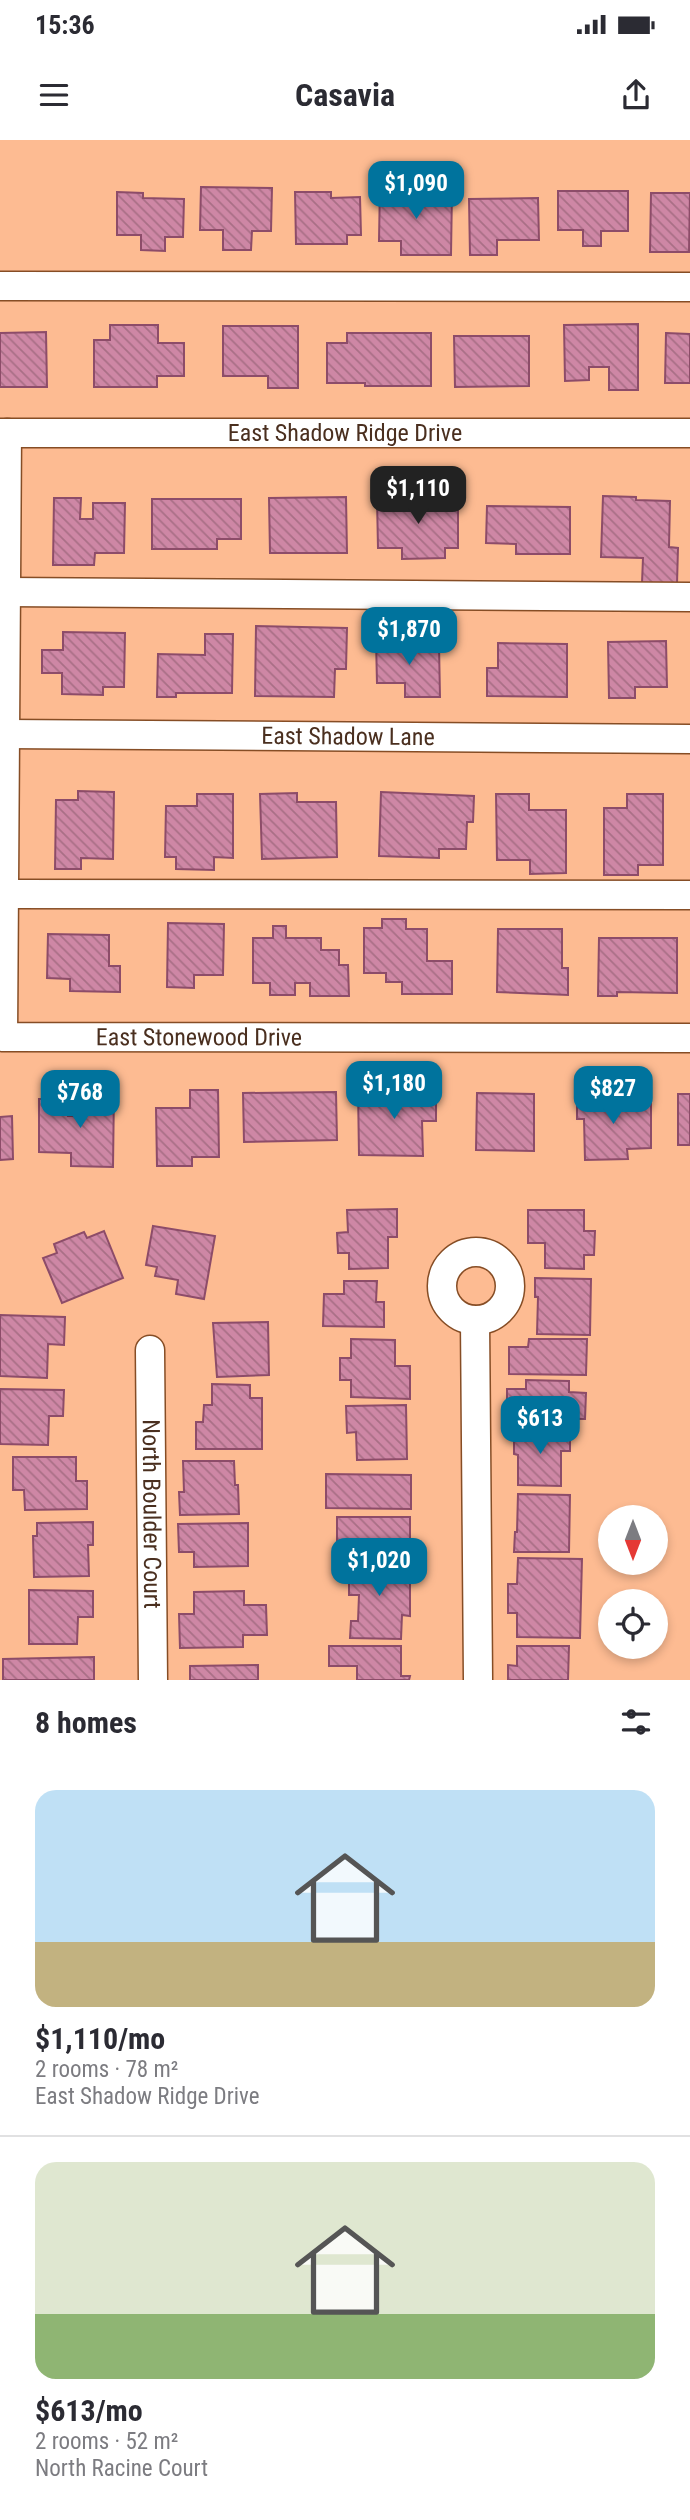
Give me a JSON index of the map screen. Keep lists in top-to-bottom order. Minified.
{"streets":{"street":["East Shadow Ridge Drive","East Shadow Lane","East Stonewood Drive","North Boulder Court"]},"north":"bottom","page":{"status":"15:36","header":"Casavia","price":["$1,090","$1,110","$1,870","$1,180","$827","$768","$613","$1,020"],"heading":"8 homes","list":[{"name":"$1,110/mo","note":"2 rooms · 78 m² · East Shadow Ridge Drive"},{"name":"$613/mo","note":"2 rooms · 52 m² · North Racine Court"}]}}
